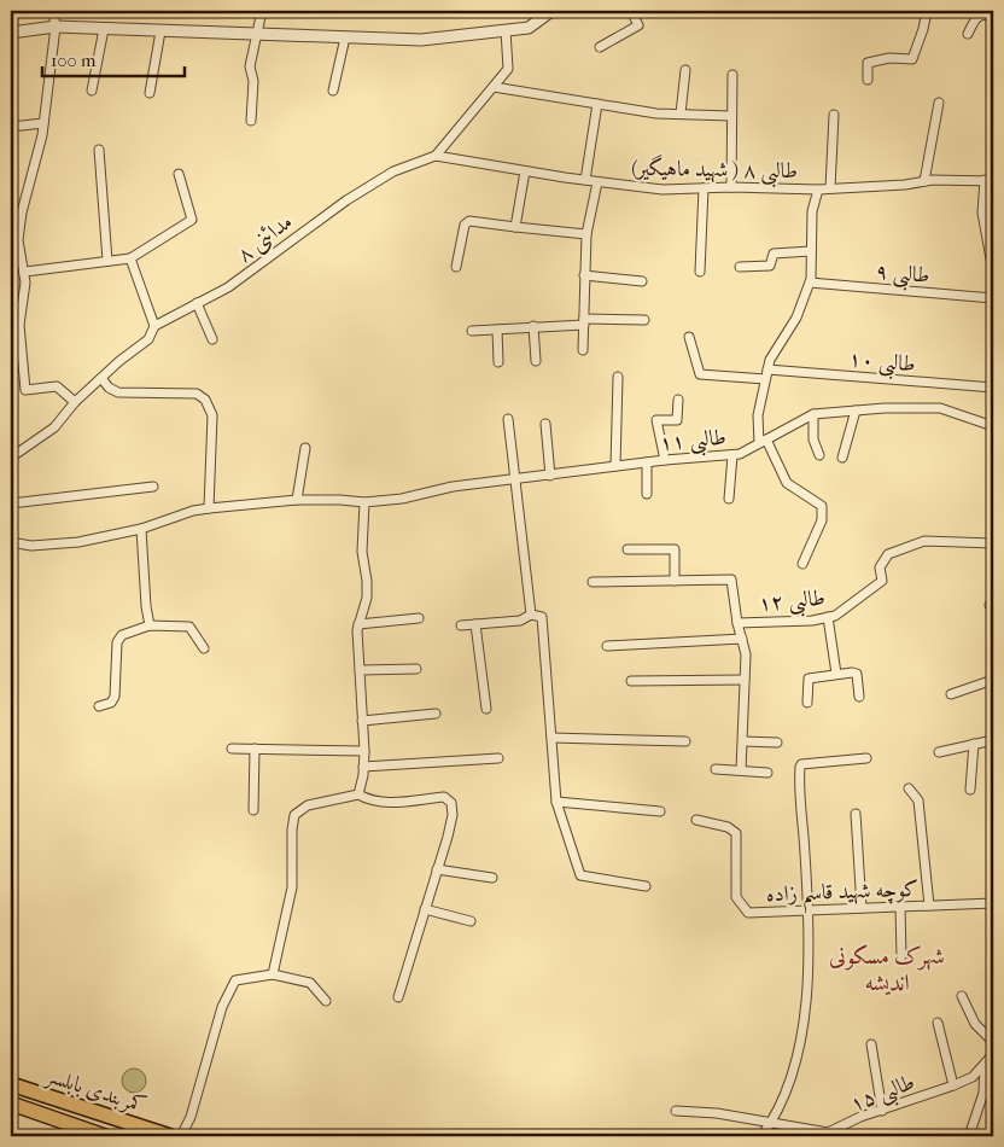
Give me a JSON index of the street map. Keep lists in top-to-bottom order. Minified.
{"streets":{"highway":["کمربندی بابلسر"],"street":["طالبی ۸ ( شهید ماهیگیر)","مدائنی ۸","طالبی ۹","طالبی ۱۰","طالبی ۱۱","طالبی ۱۲","کوچه شهید قاسم زاده","طالبی ۱۵"]},"crossings":[["طالبی ۸ ( شهید ماهیگیر)","مدائنی ۸"]],"districts":["شهرک مسکونی اندیشه"],"scale_bar":"100 m"}
